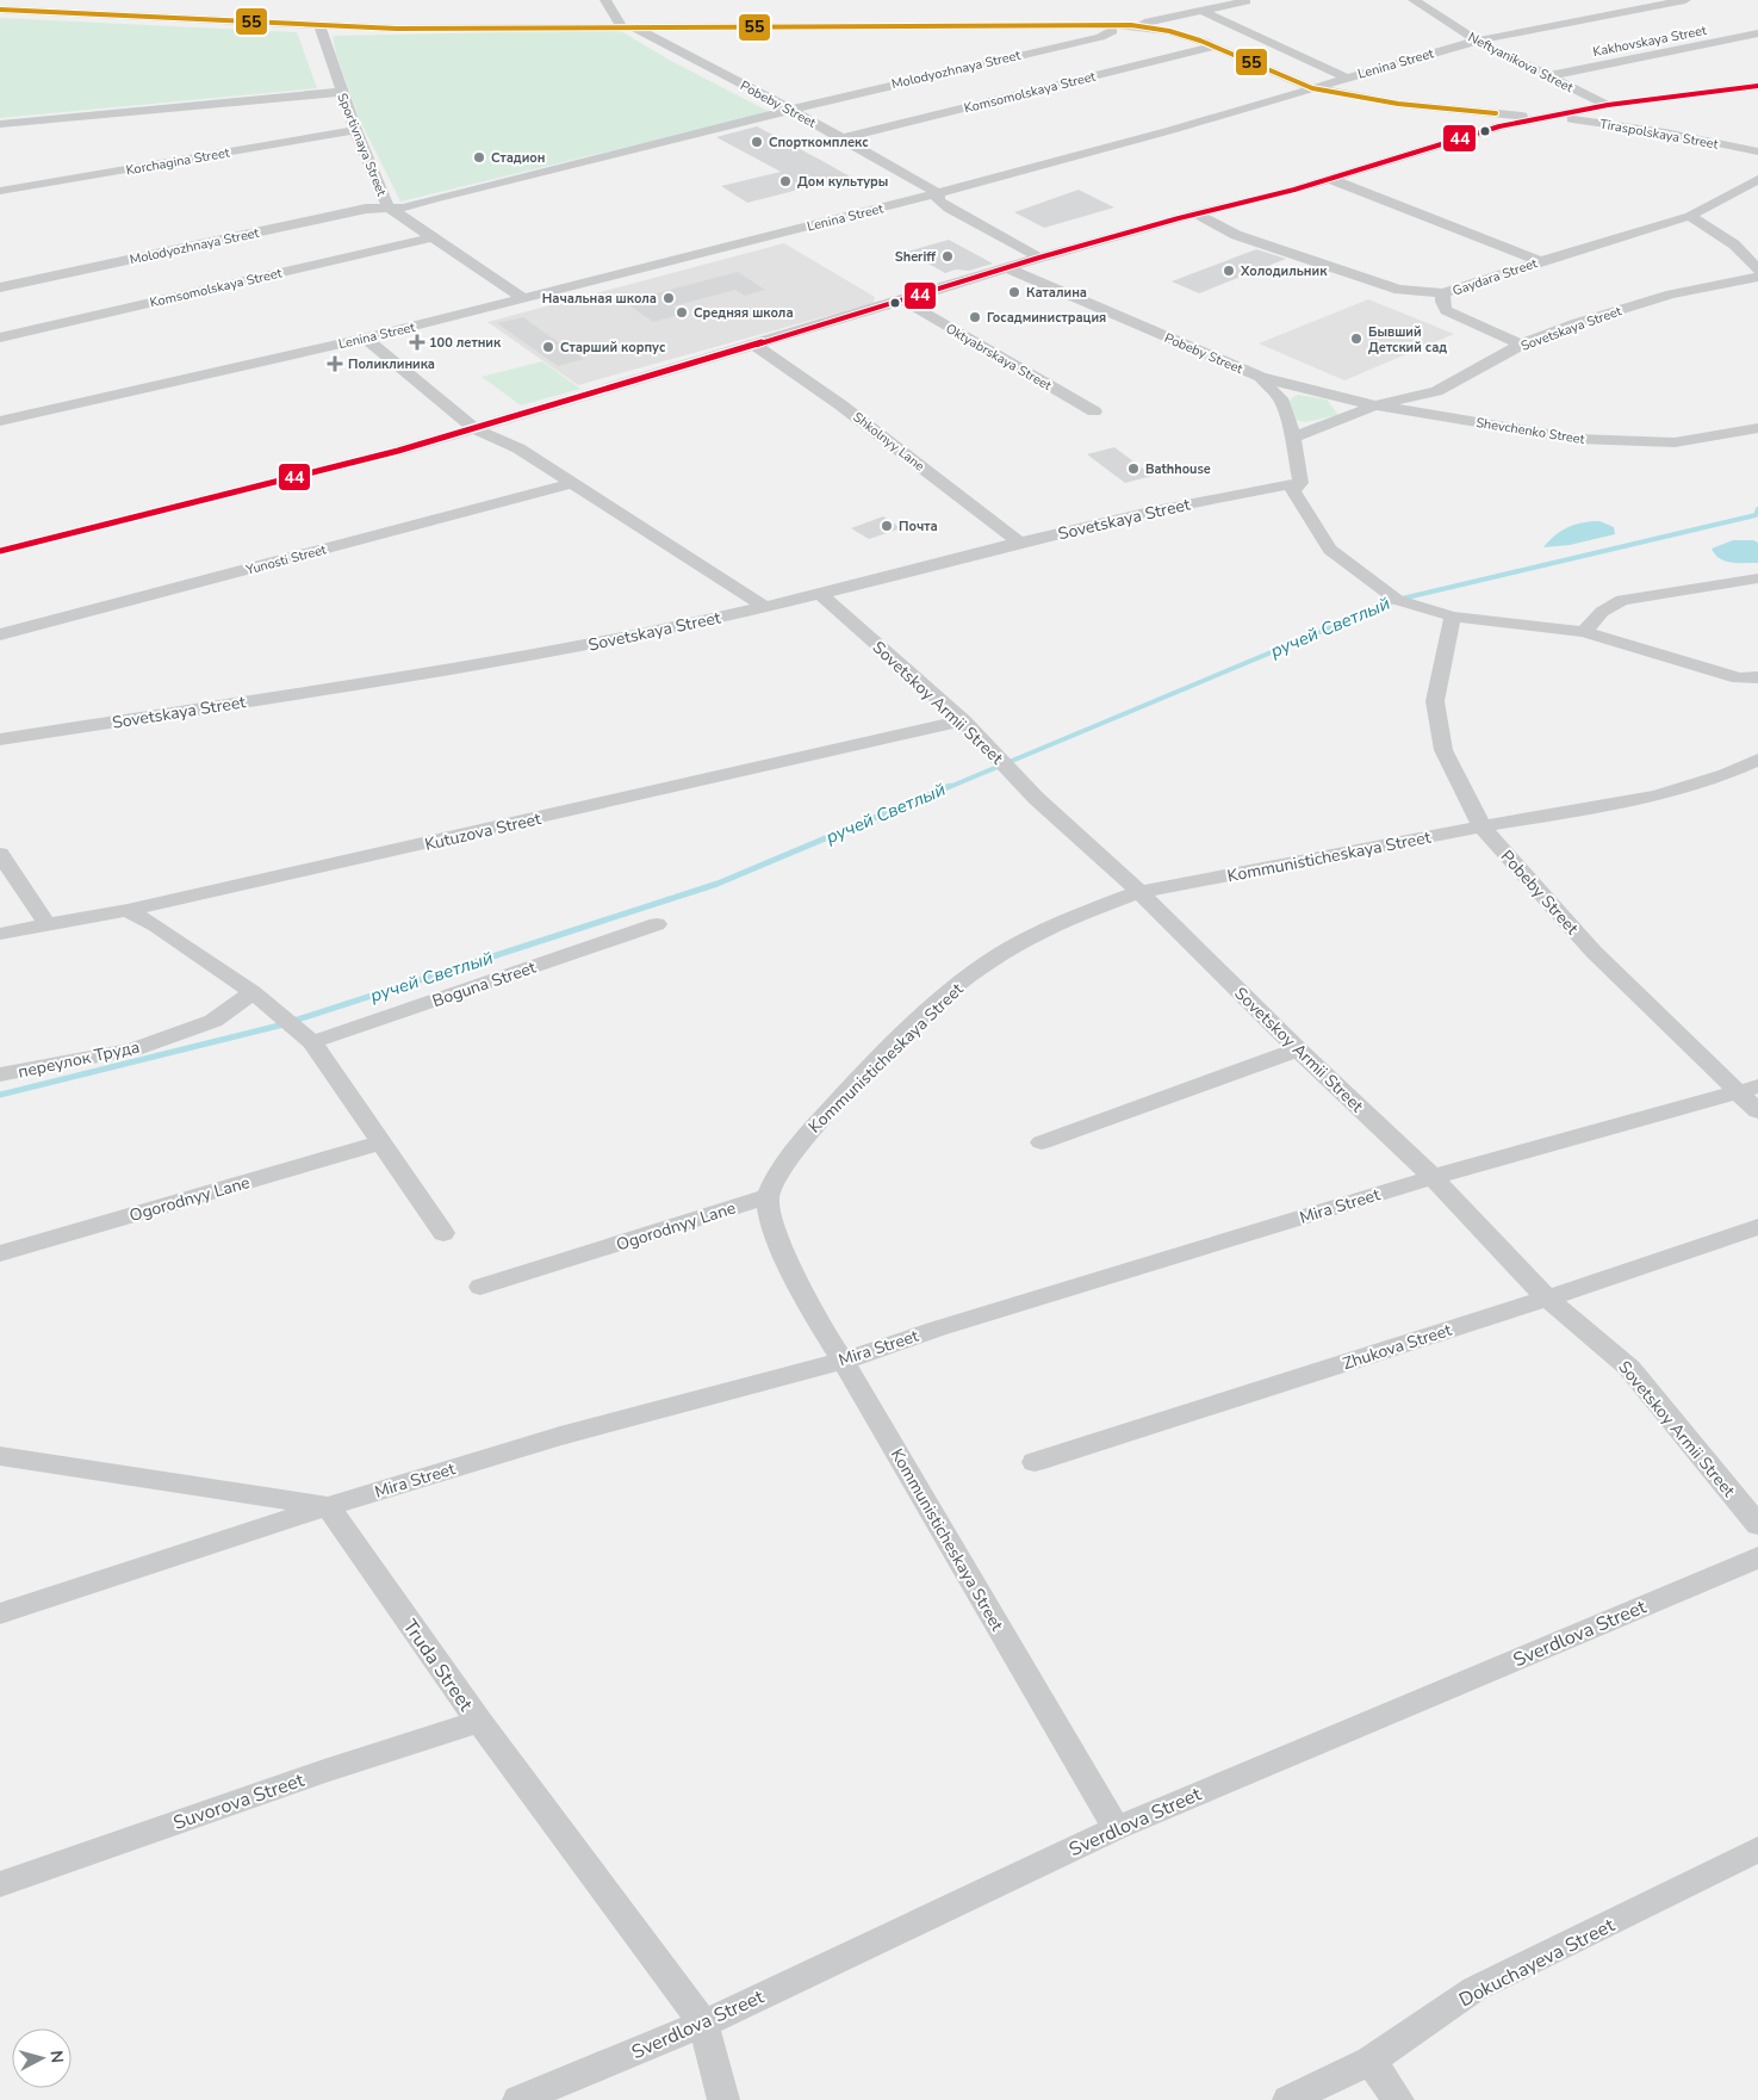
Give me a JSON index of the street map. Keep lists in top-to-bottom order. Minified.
{"streets":{"street":["Kakhovskaya Street","Neftyanikova Street","Lenina Street","Molodyozhnaya Street","Komsomolskaya Street","Pobeby Street","Tiraspolskaya Street","Sportivnaya Street","Korchagina Street","Gaydara Street","Sovetskaya Street","Oktyabrskaya Street","Shevchenko Street","Shkolnyy Lane","Yunosti Street","Sovetskoy Armii Street","Kutuzova Street","Kommunisticheskaya Street","Boguna Street","переулок Труда","Ogorodnyy Lane","Mira Street","Zhukova Street","Sverdlova Street","Truda Street","Suvorova Street","Dokuchayeva Street"]},"crossings":[["Kakhovskaya Street","Neftyanikova Street"],["Neftyanikova Street","Lenina Street"],["Neftyanikova Street","Tiraspolskaya Street"],["Lenina Street","Pobeby Street"],["Lenina Street","Tiraspolskaya Street"],["Lenina Street","Sportivnaya Street"],["Molodyozhnaya Street","Pobeby Street"],["Molodyozhnaya Street","Tiraspolskaya Street"],["Molodyozhnaya Street","Sportivnaya Street"],["Komsomolskaya Street","Pobeby Street"],["Komsomolskaya Street","Tiraspolskaya Street"],["Komsomolskaya Street","Sportivnaya Street"],["Pobeby Street","Tiraspolskaya Street"],["Pobeby Street","Sovetskaya Street"],["Pobeby Street","Shevchenko Street"],["Pobeby Street","Kommunisticheskaya Street"],["Pobeby Street","Mira Street"],["Tiraspolskaya Street","Sportivnaya Street"],["Sportivnaya Street","Korchagina Street"],["Sovetskaya Street","Shevchenko Street"],["Sovetskaya Street","Shkolnyy Lane"],["Sovetskaya Street","Sovetskoy Armii Street"],["Sovetskoy Armii Street","Kutuzova Street"],["Sovetskoy Armii Street","Kommunisticheskaya Street"],["Sovetskoy Armii Street","Mira Street"],["Sovetskoy Armii Street","Zhukova Street"],["Kommunisticheskaya Street","Ogorodnyy Lane"],["Kommunisticheskaya Street","Mira Street"],["Kommunisticheskaya Street","Sverdlova Street"],["Mira Street","Truda Street"],["Sverdlova Street","Truda Street"],["Truda Street","Suvorova Street"]],"water":["ручей Светлый"],"places":{"other":["Спорткомплекс","Стадион","Дом культуры","Sheriff","Холодильник","Каталина","Начальная школа","Средняя школа","Госадминистрация","Бывший Детский сад","Старший корпус","Bathhouse","Почта"],"health":["100 летник","Поликлиника"]},"lines":["transit line 55","transit line 44"],"north":"right"}
